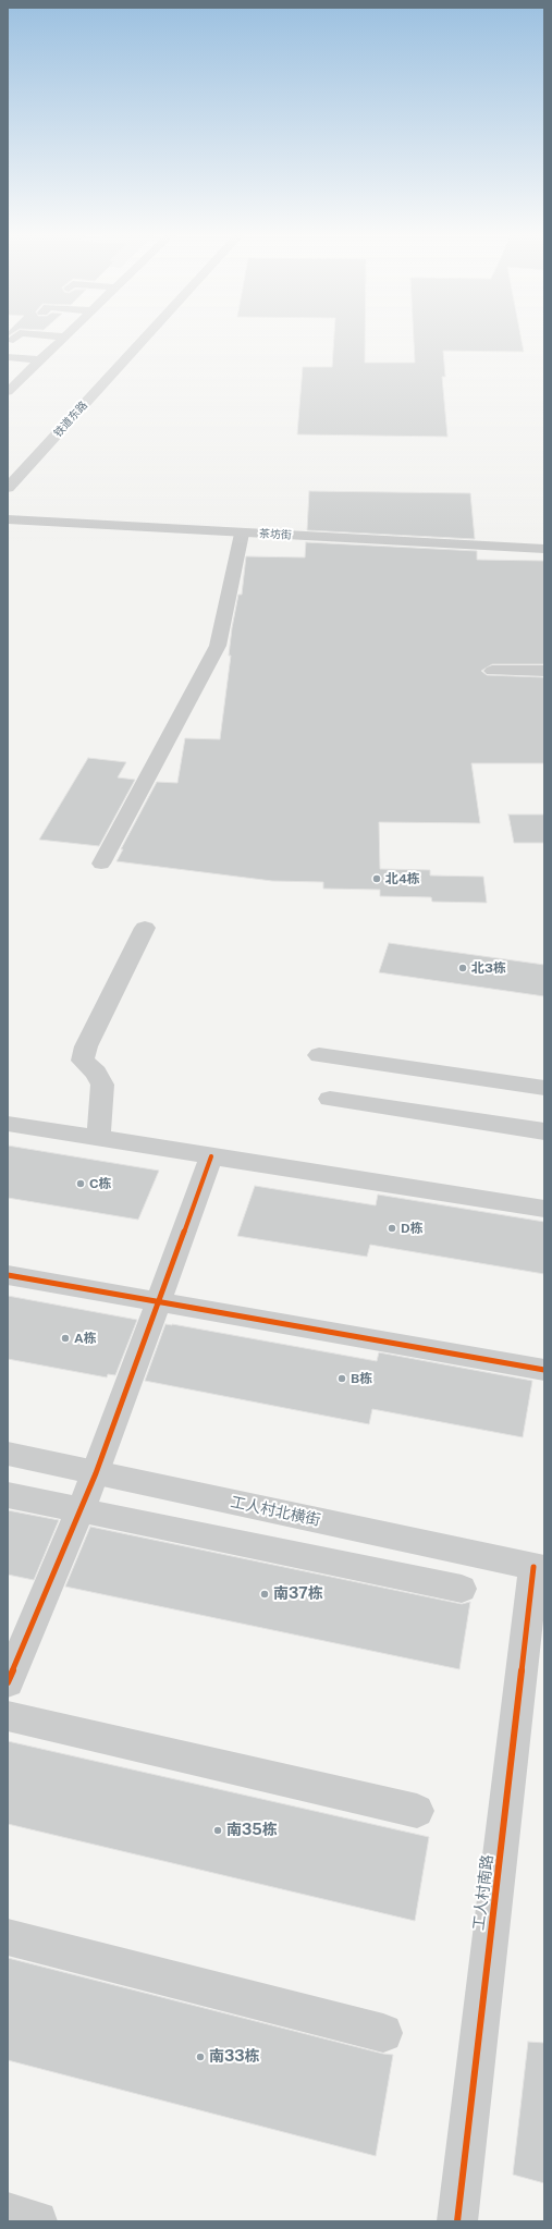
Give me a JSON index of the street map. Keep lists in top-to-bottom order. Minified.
{"streets":{"street":["铁道东路","茶坊街","工人村北横街","工人村南路"]},"crossings":[["工人村北横街","工人村南路"]],"places":["北4栋","北3栋","C栋","D栋","A栋","B栋","南37栋","南35栋","南33栋"]}
